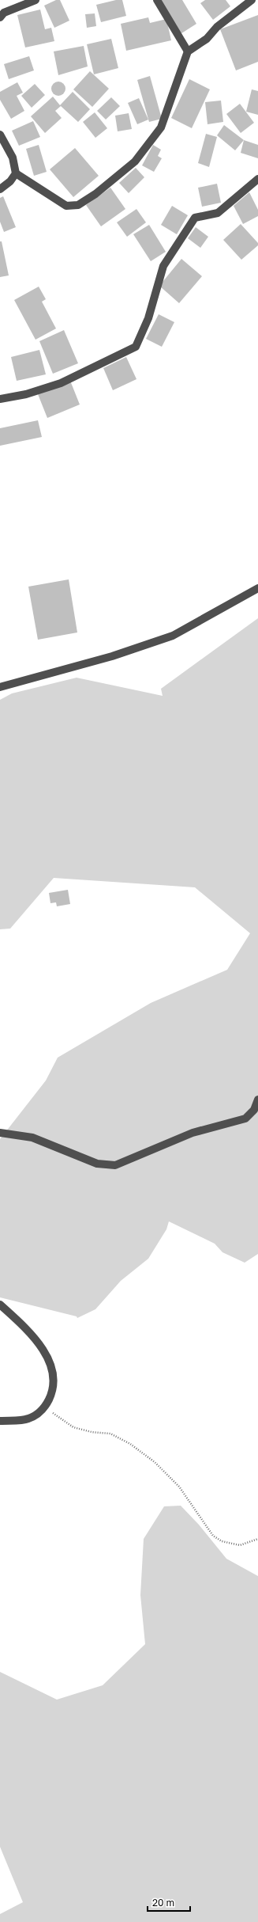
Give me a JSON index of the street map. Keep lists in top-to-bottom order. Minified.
{"scale_bar":"20 m"}
